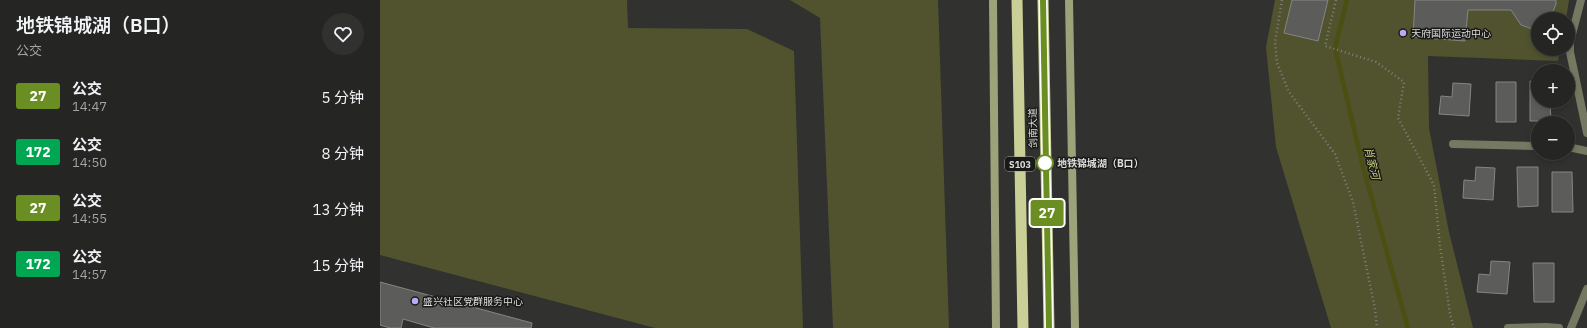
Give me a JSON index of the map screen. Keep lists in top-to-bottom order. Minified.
{"streets":{"highway":["剑南大道","S103"]},"water":["肖家河"],"places":["天府国际运动中心","地铁锦城湖（B口）","盛兴社区党群服务中心"],"lines":["bus line 27"],"page":{"heading":["地铁锦城湖（B口）","公交"],"on_map":"27","map_buttons":["+","−"],"list":[{"mark":"27","name":"公交","note":"14:47","value":"5 分钟"},{"mark":"172","name":"公交","note":"14:50","value":"8 分钟"},{"mark":"27","name":"公交","note":"14:55","value":"13 分钟"},{"mark":"172","name":"公交","note":"14:57","value":"15 分钟"}]}}
